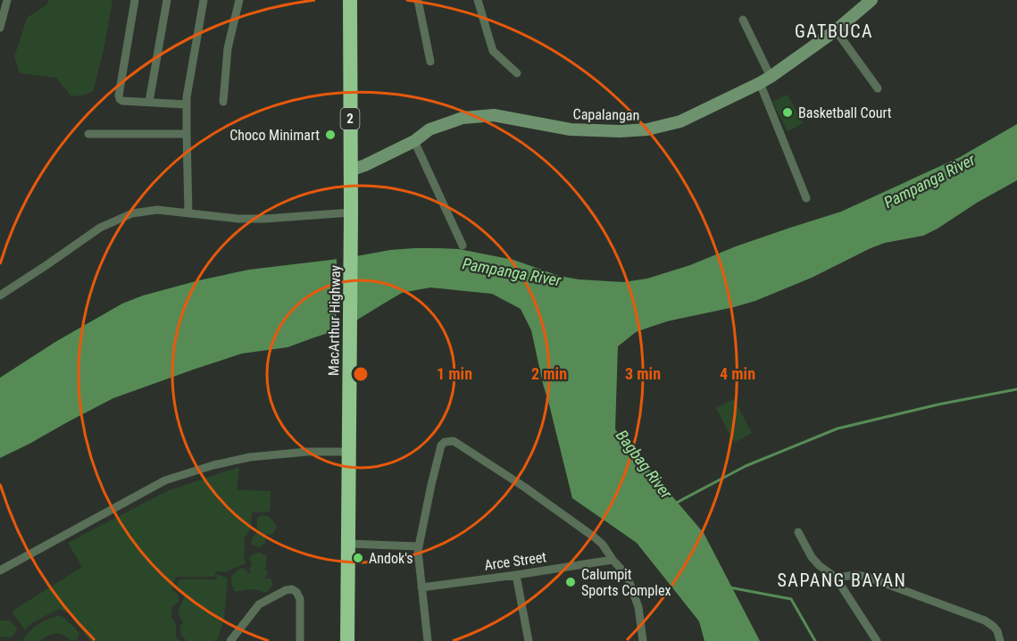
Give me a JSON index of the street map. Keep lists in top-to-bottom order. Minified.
{"streets":{"highway":["2","MacArthur Highway"],"street":["Capalangan","Arce Street"]},"crossings":[["Capalangan","MacArthur Highway"]],"districts":["GATBUCA","SAPANG BAYAN"],"water":["Pampanga River","Bagbag River"],"places":["Basketball Court","Choco Minimart","Andok's","Calumpit Sports Complex"],"rings":["1 min","2 min","3 min","4 min"]}
